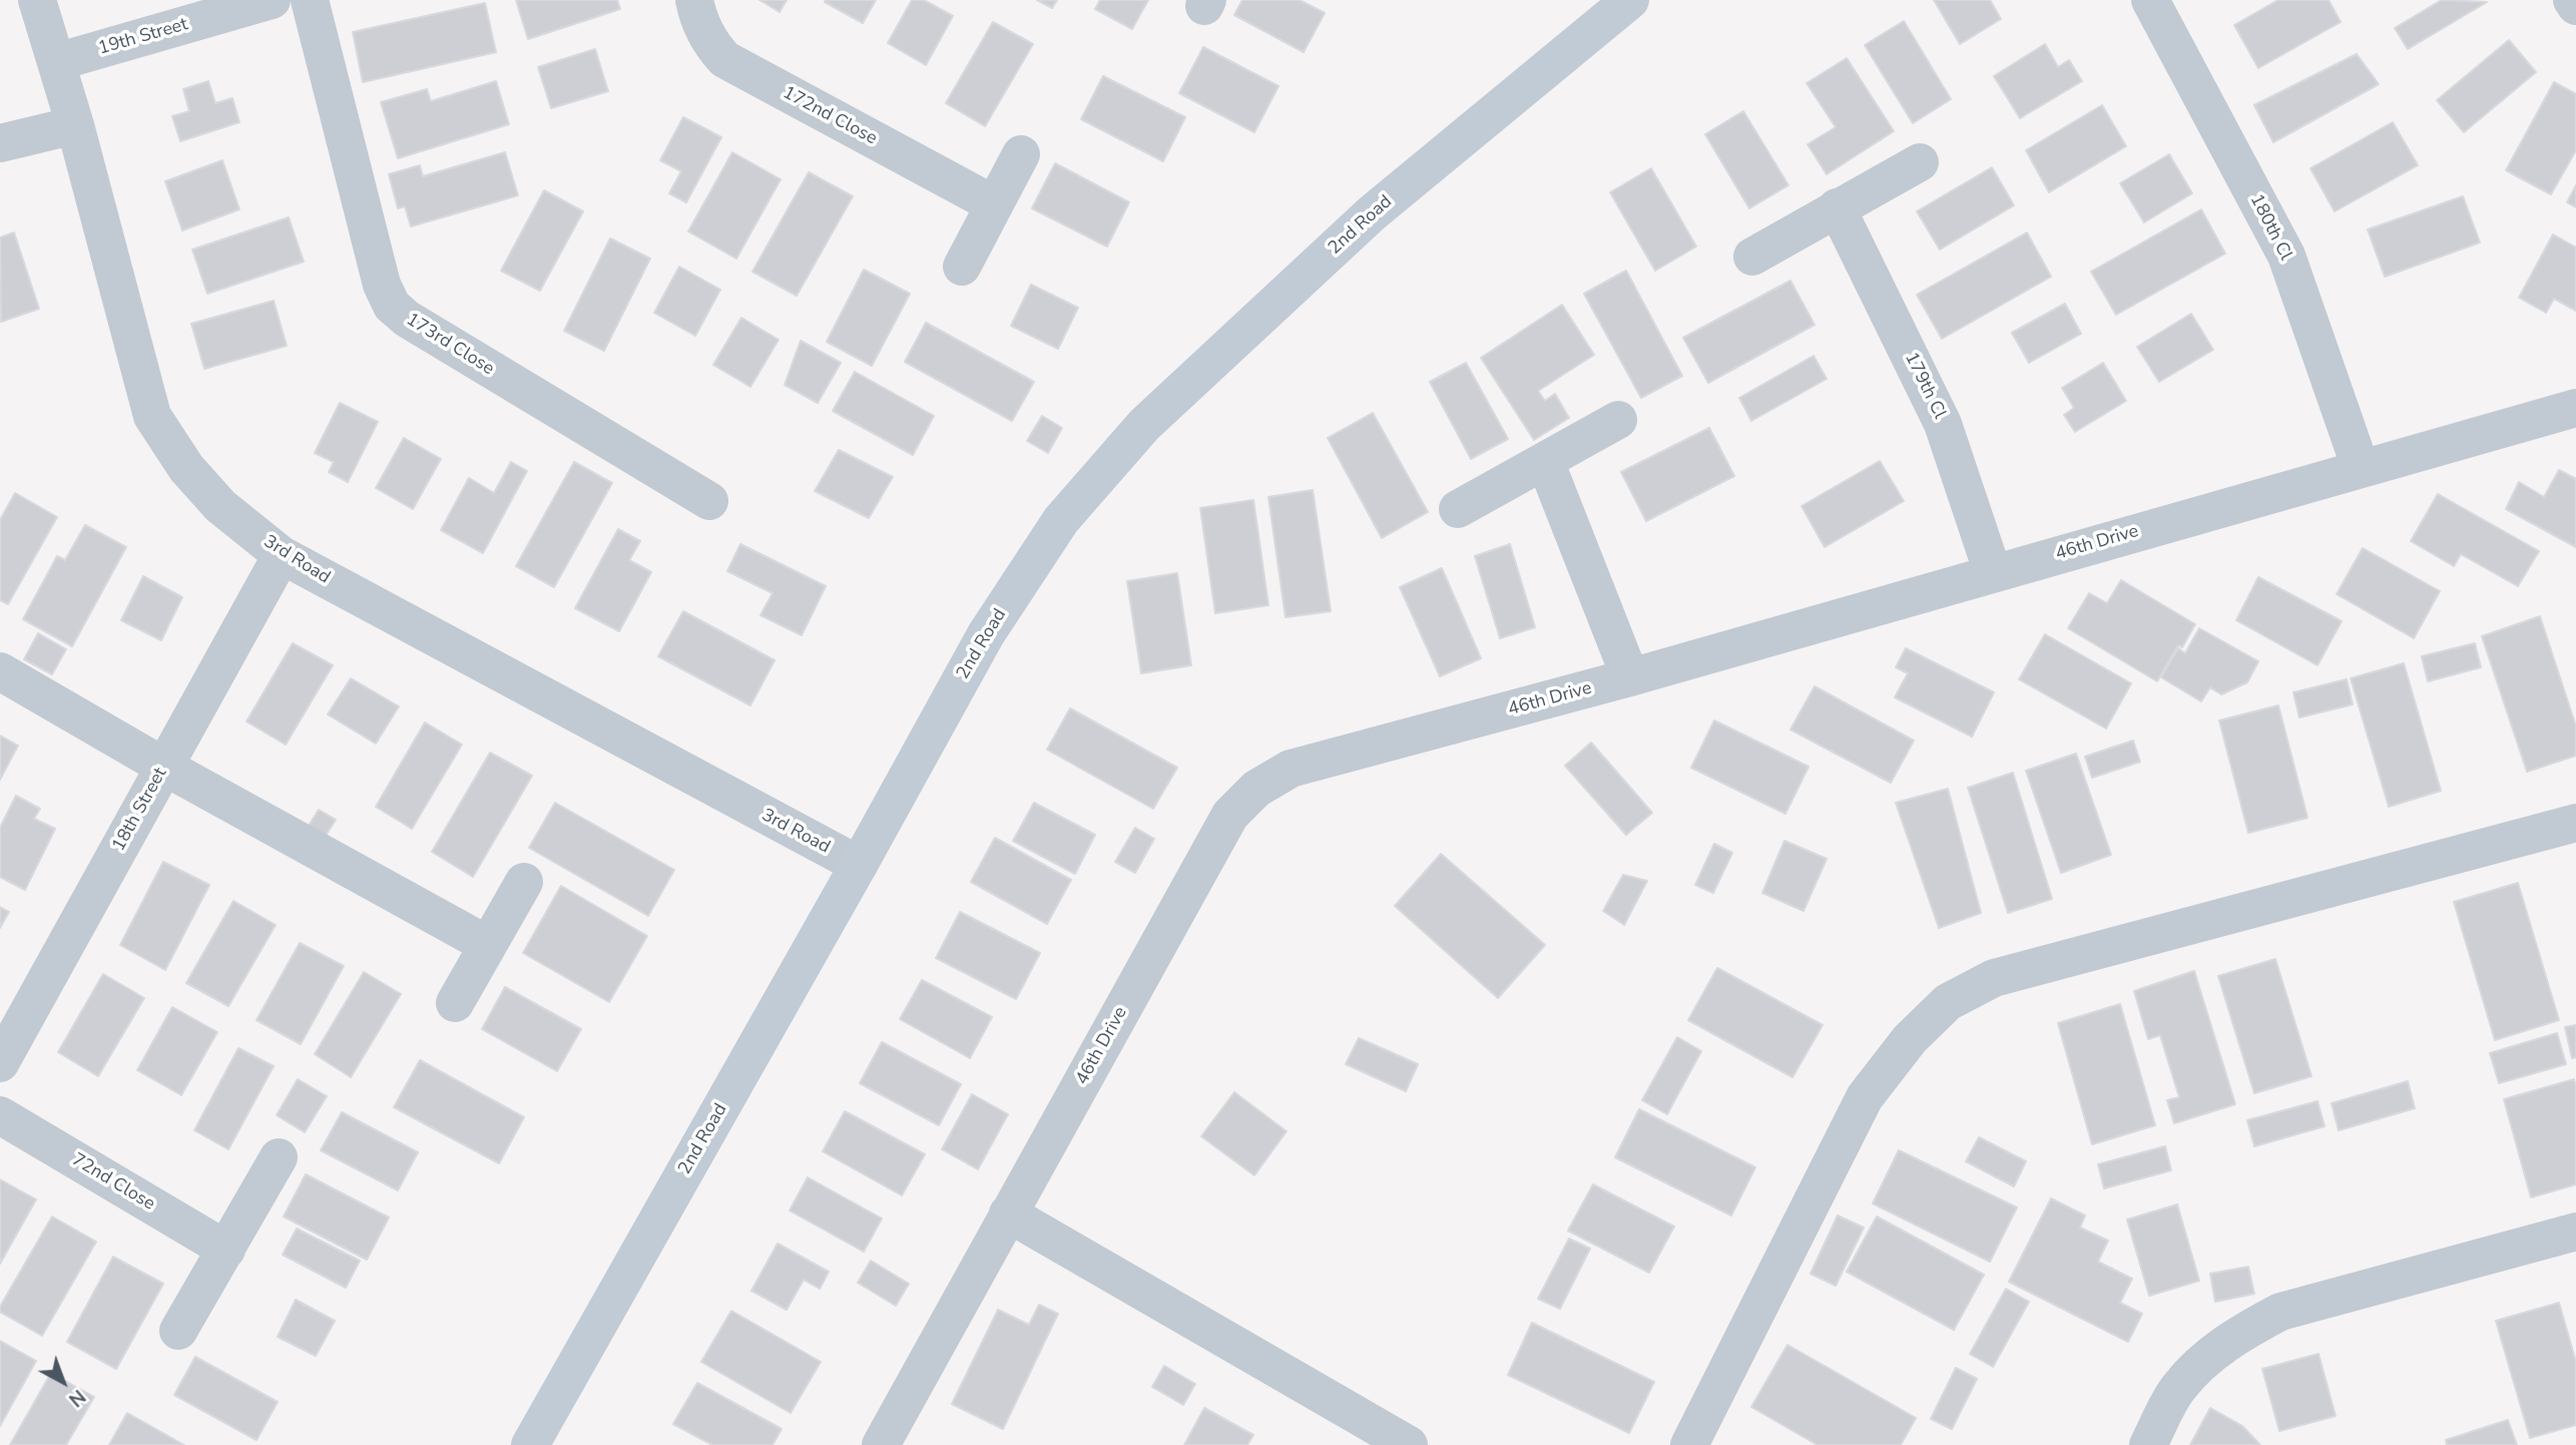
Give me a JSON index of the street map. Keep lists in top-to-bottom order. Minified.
{"streets":{"street":["19th Street","172nd Close","2nd Road","180th Cl","173rd Close","179th Cl","46th Drive","3rd Road","18th Street","72nd Close"]},"crossings":[["19th Street","3rd Road"],["2nd Road","3rd Road"],["180th Cl","46th Drive"],["179th Cl","46th Drive"],["3rd Road","18th Street"]],"north":"bottom right"}
